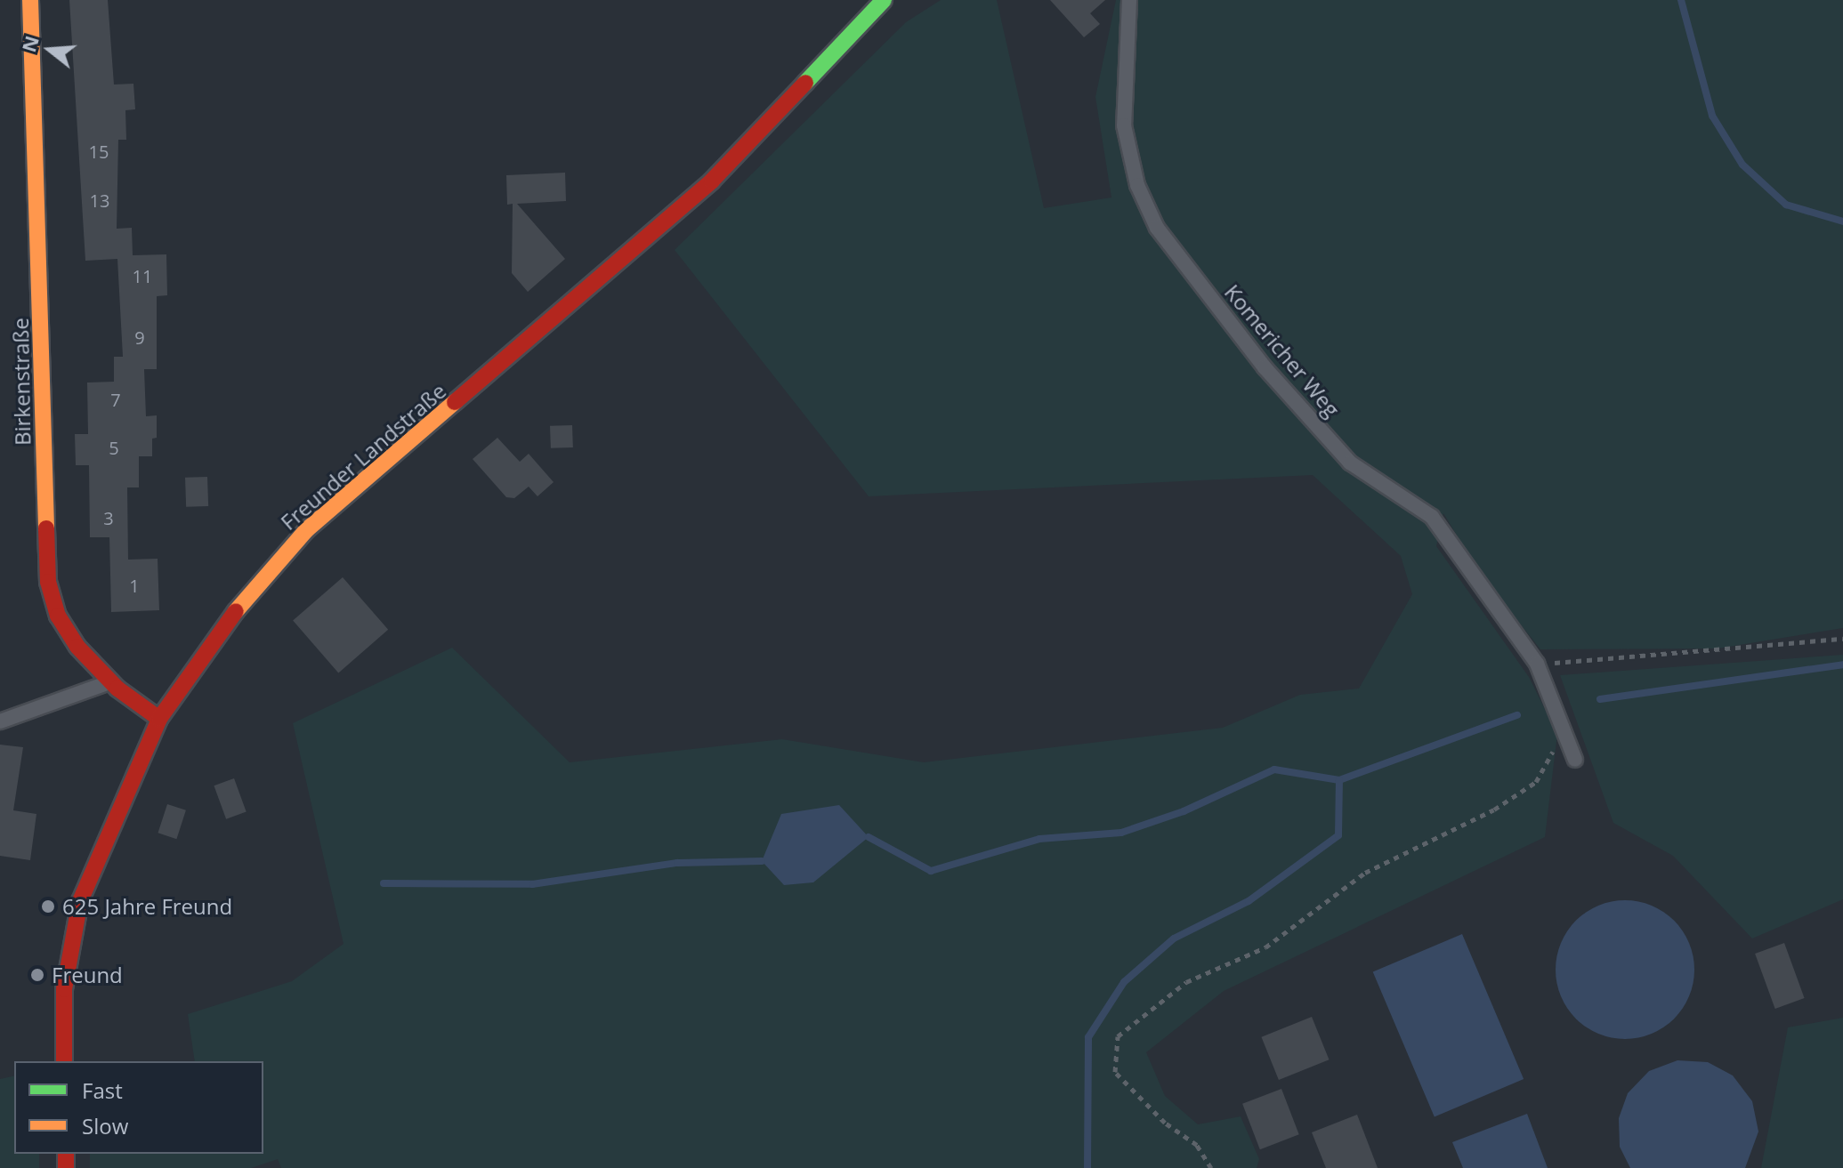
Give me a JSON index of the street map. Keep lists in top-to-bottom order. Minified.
{"streets":{"main road":["Birkenstraße","Freunder Landstraße"],"lane":["Komericher Weg"]},"crossings":[["Birkenstraße","Freunder Landstraße"]],"places":["625 Jahre Freund","Freund"],"house_numbers":["15","13","11","9","7","5","3","1"],"legend":["Fast","Slow"],"north":"left"}
